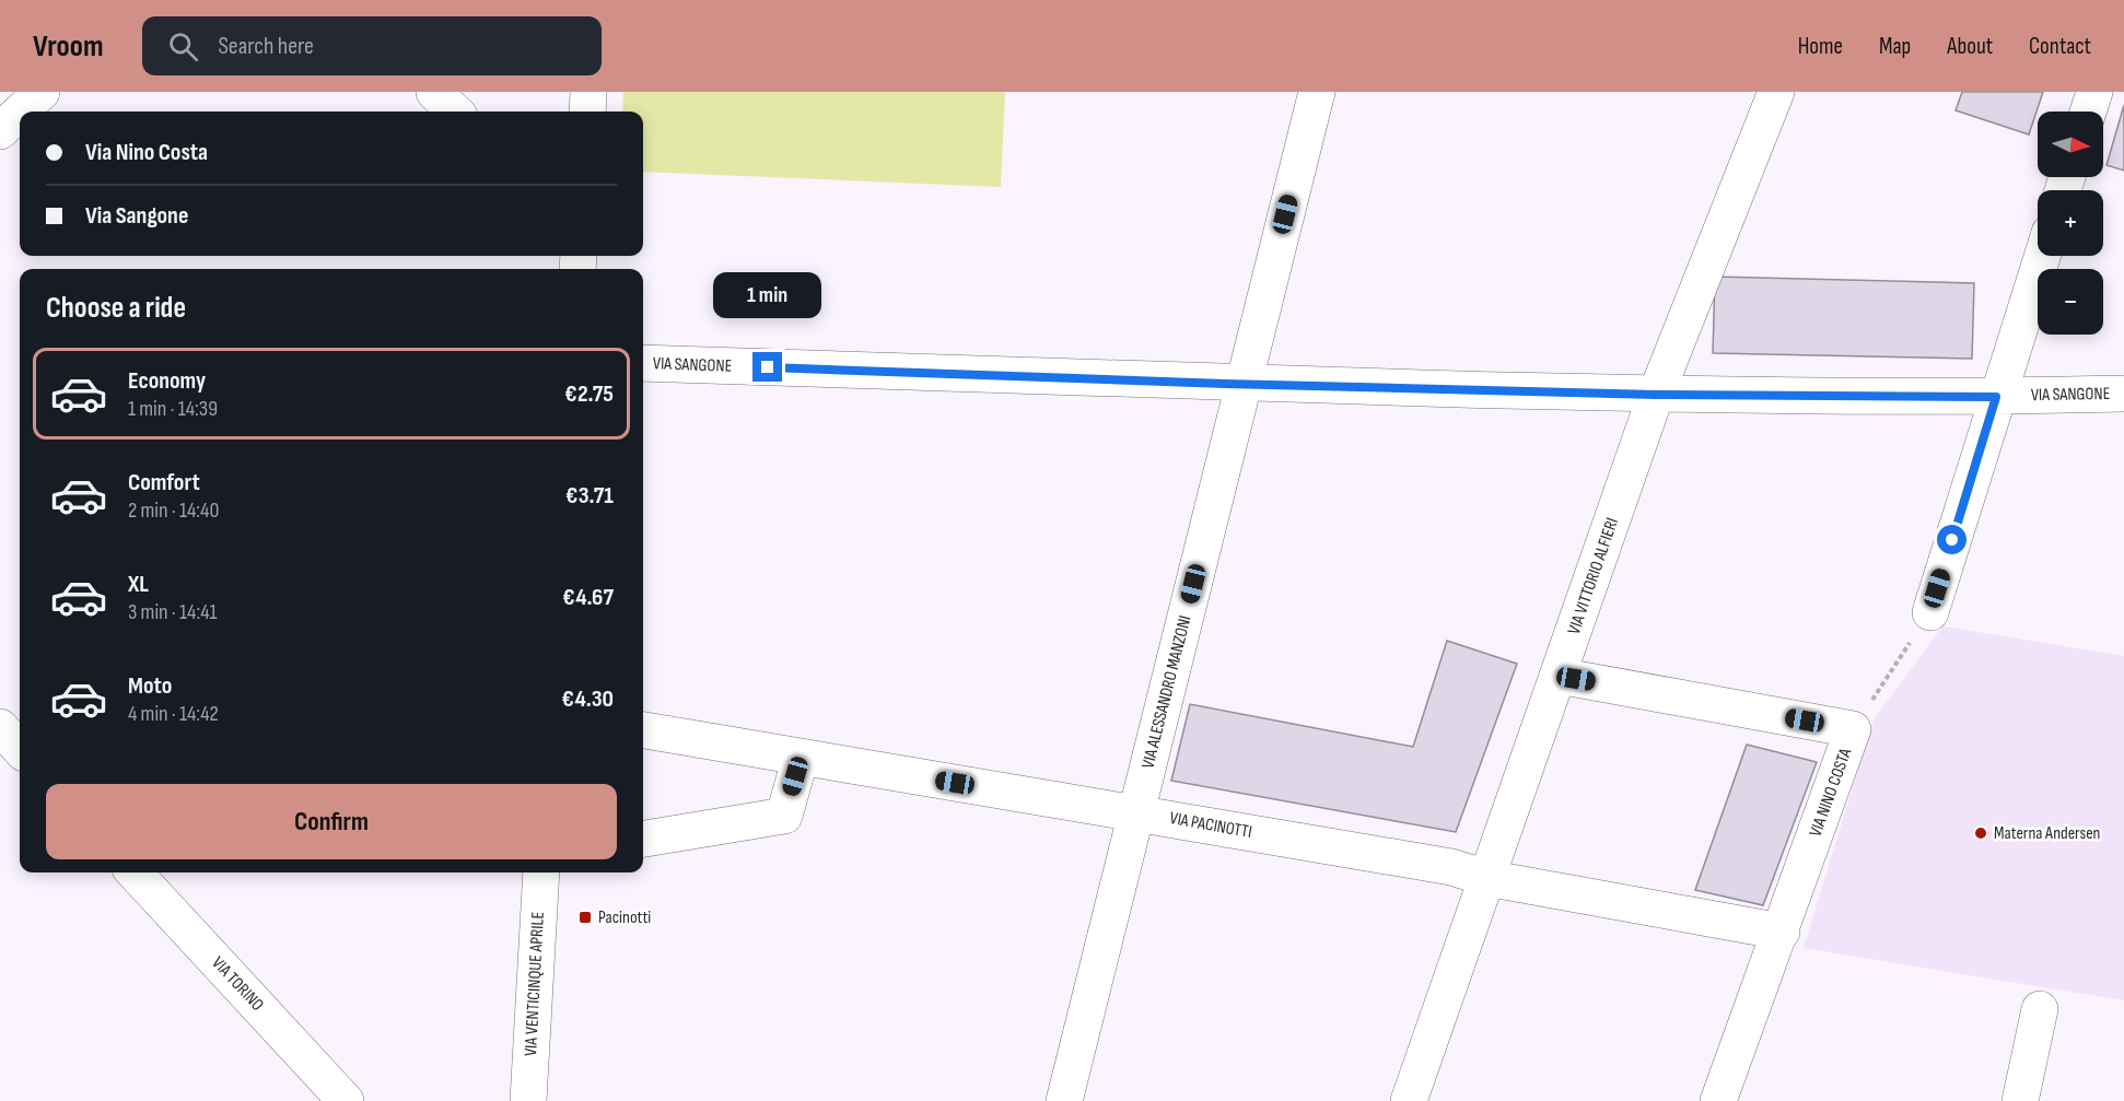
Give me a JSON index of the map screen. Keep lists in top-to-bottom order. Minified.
{"streets":{"street":["VIA SANGONE","VIA VITTORIO ALFIERI","VIA ALESSANDRO MANZONI","VIA NINO COSTA","VIA PACINOTTI","VIA TORINO","VIA VENTICINQUE APRILE"]},"crossings":[["VIA SANGONE","VIA VITTORIO ALFIERI"],["VIA SANGONE","VIA ALESSANDRO MANZONI"],["VIA VITTORIO ALFIERI","VIA NINO COSTA"],["VIA VITTORIO ALFIERI","VIA PACINOTTI"],["VIA ALESSANDRO MANZONI","VIA PACINOTTI"],["VIA NINO COSTA","VIA PACINOTTI"]],"places":{"other":["Materna Andersen"],"transit":["Pacinotti"]},"north":"right","page":{"header":"Vroom","search":"Search here","nav":["Home","Map","About","Contact"],"map_buttons":["+","−"],"banner":["Via Nino Costa","Via Sangone"],"heading":"Choose a ride","bubble":"1 min","list":[{"name":"Economy","note":"1 min · 14:39","value":"€2.75"},{"name":"Comfort","note":"2 min · 14:40","value":"€3.71"},{"name":"XL","note":"3 min · 14:41","value":"€4.67"},{"name":"Moto","note":"4 min · 14:42","value":"€4.30"}],"buttons":"Confirm"}}
